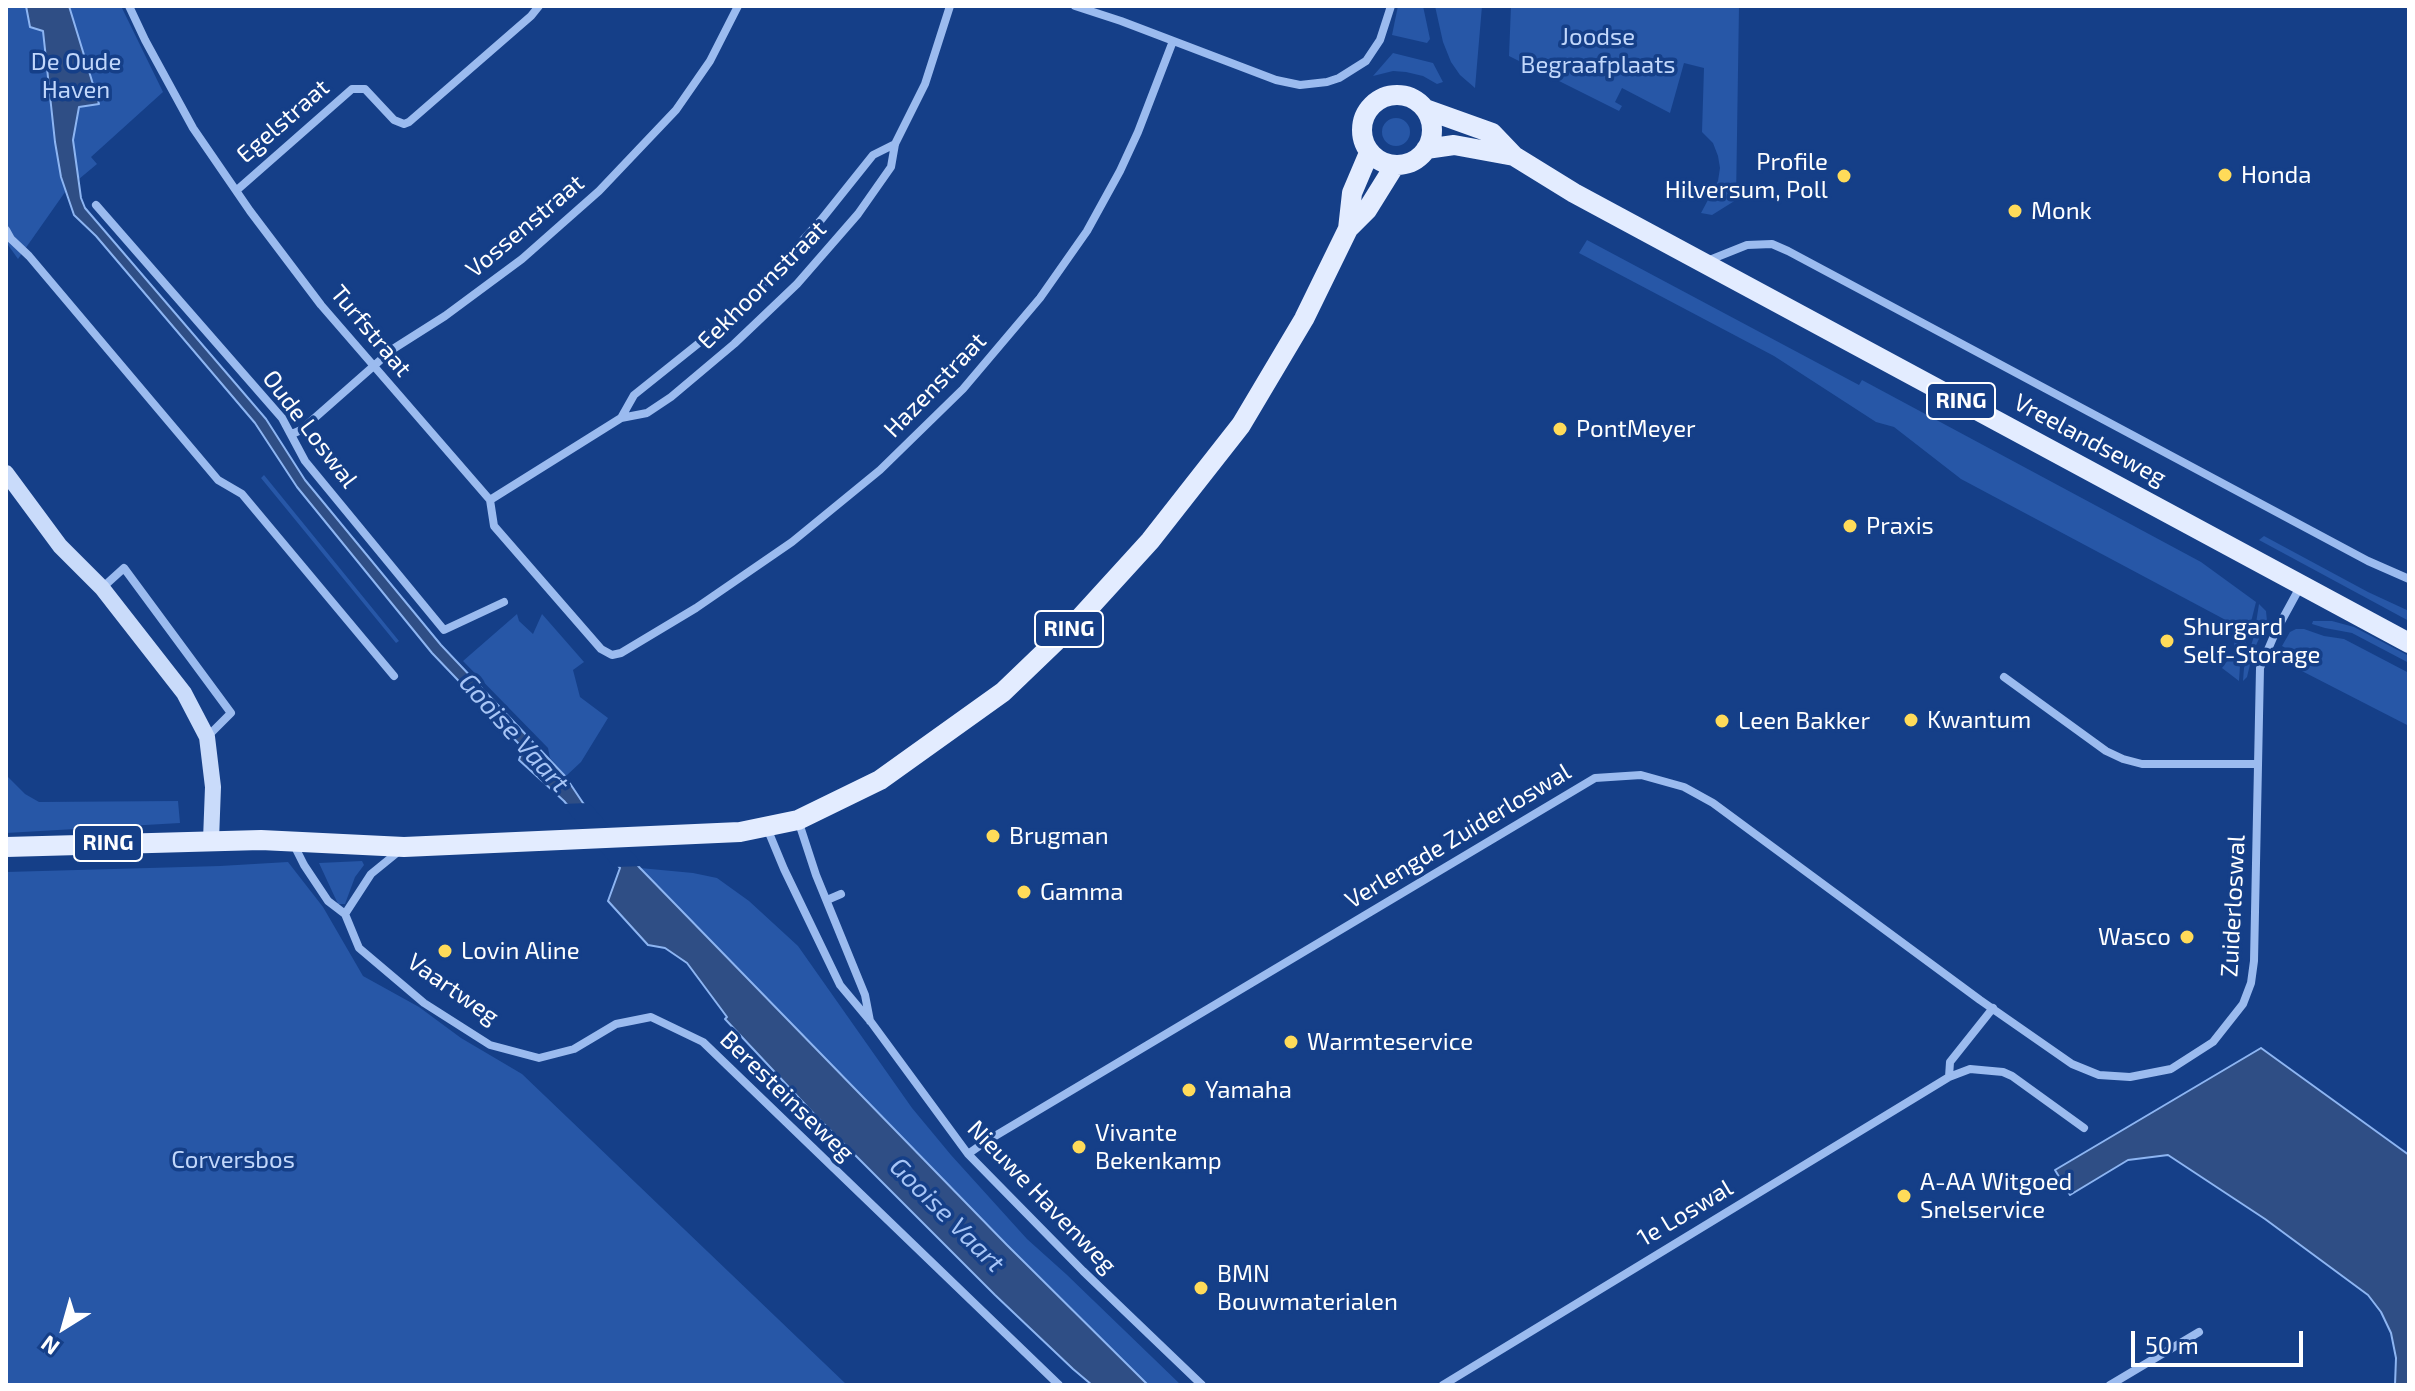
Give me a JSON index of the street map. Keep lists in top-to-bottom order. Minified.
{"streets":{"main road":["RING","Vreelandseweg"],"street":["Egelstraat","Vossenstraat","Eekhoornstraat","Turfstraat","Hazenstraat","Oude Loswal","Verlengde Zuiderloswal","Zuiderloswal","Vaartweg","Beresteinseweg","Nieuwe Havenweg","1e Loswal"]},"crossings":[["Egelstraat","Turfstraat"],["Vossenstraat","Turfstraat"],["Vossenstraat","Oude Loswal"],["Eekhoornstraat","Turfstraat"],["Turfstraat","Hazenstraat"],["RING","Vreelandseweg"],["RING","Vaartweg"],["RING","Nieuwe Havenweg"],["Vreelandseweg","Zuiderloswal"],["Verlengde Zuiderloswal","Zuiderloswal"],["Verlengde Zuiderloswal","Nieuwe Havenweg"],["Vaartweg","Beresteinseweg"]],"water":["Gooise Vaart"],"parks":["Joodse Begraafplaats","De Oude Haven","Corversbos"],"places":["Honda","Profile Hilversum, Poll","Monk","PontMeyer","Praxis","Shurgard Self-Storage","Kwantum","Leen Bakker","Brugman","Gamma","Wasco","Lovin Aline","Warmteservice","Yamaha","Vivante Bekenkamp","A-AA Witgoed Snelservice","BMN Bouwmaterialen"],"scale_bar":"50 m","north":"bottom left"}
